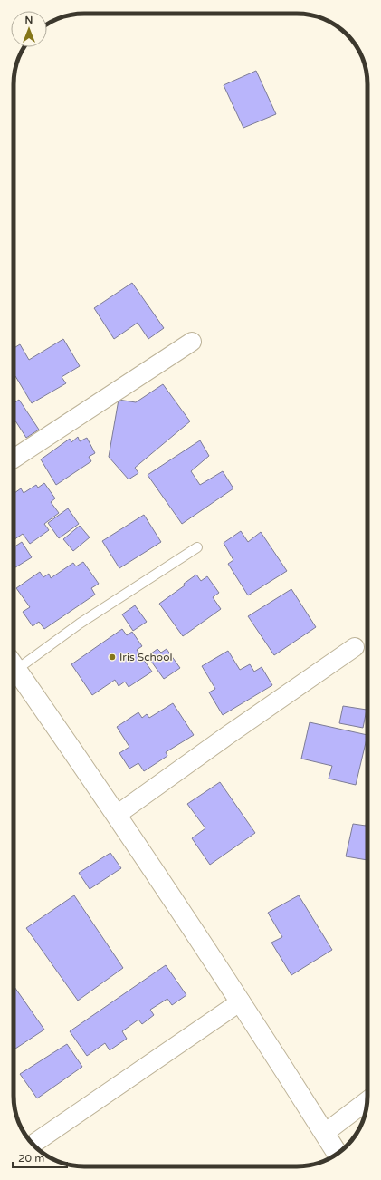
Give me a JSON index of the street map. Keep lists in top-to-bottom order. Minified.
{"places":["Iris School"],"scale_bar":"20 m","north":"top"}
